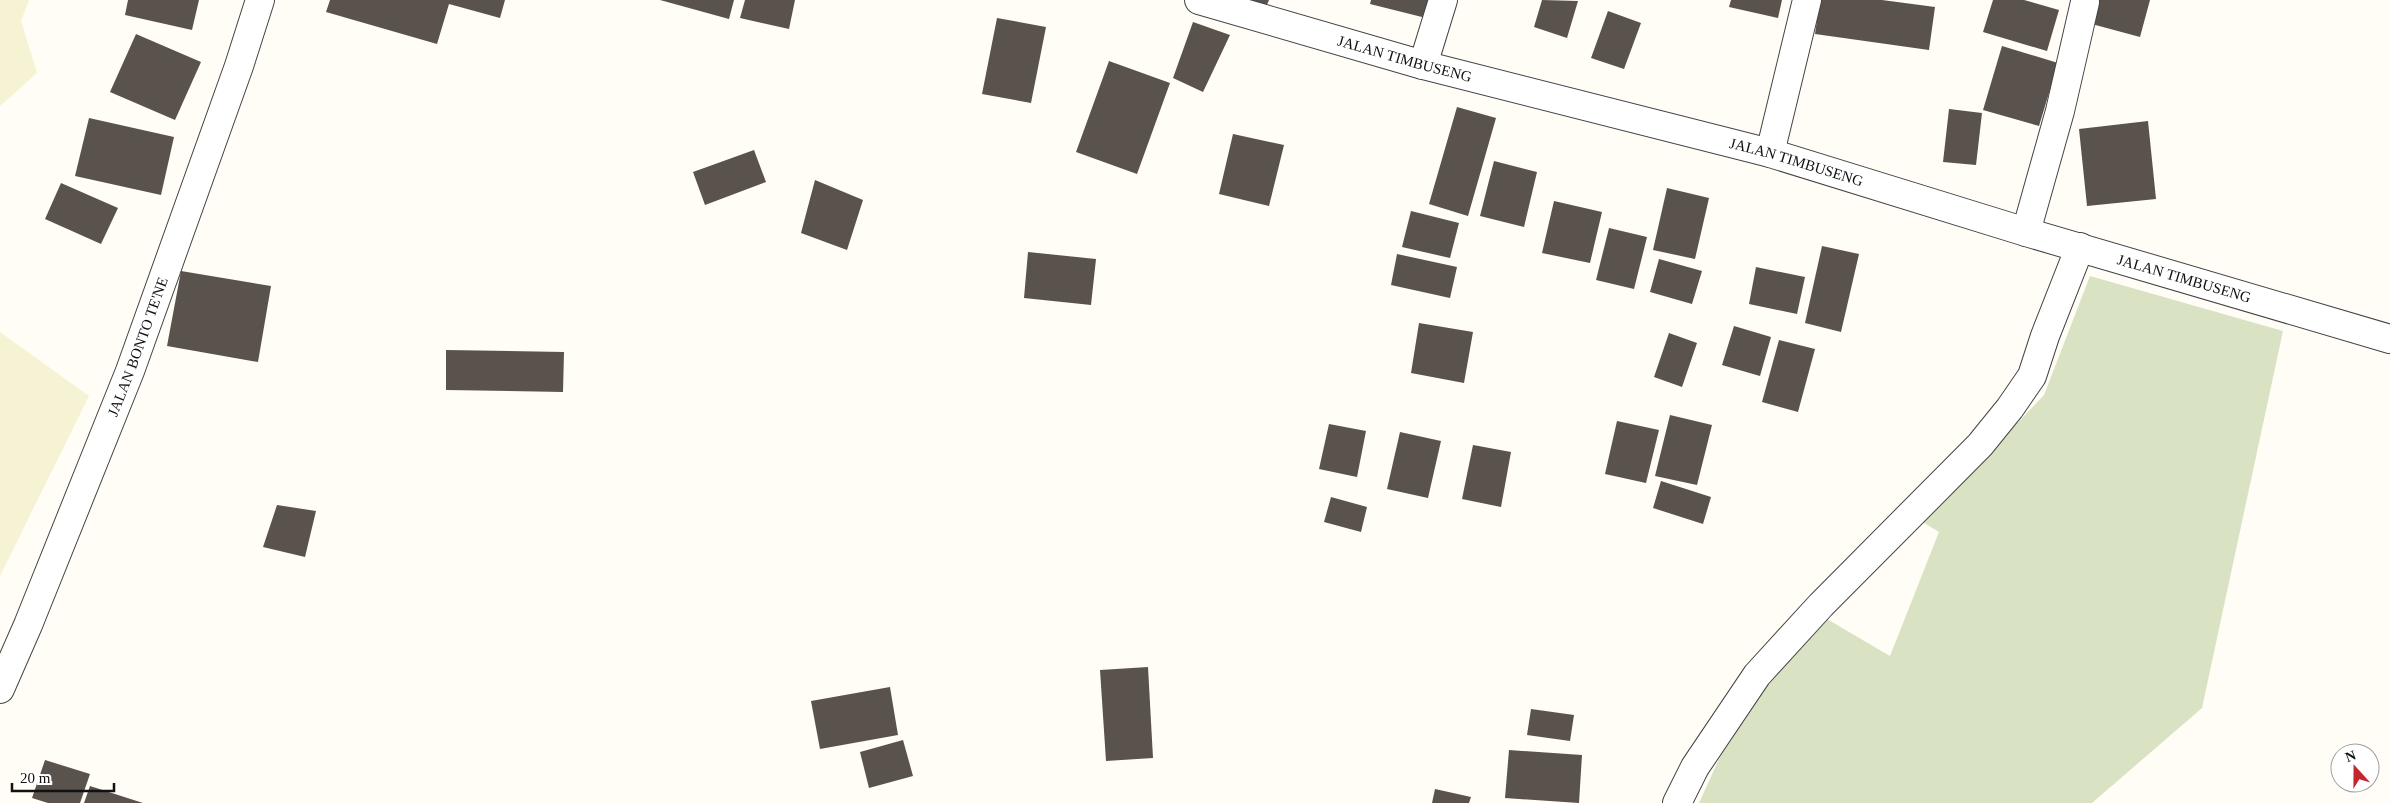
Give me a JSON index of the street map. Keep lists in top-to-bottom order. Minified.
{"streets":{"street":["JALAN TIMBUSENG","JALAN BONTO TE'NE"]},"scale_bar":"20 m","north":"top"}
